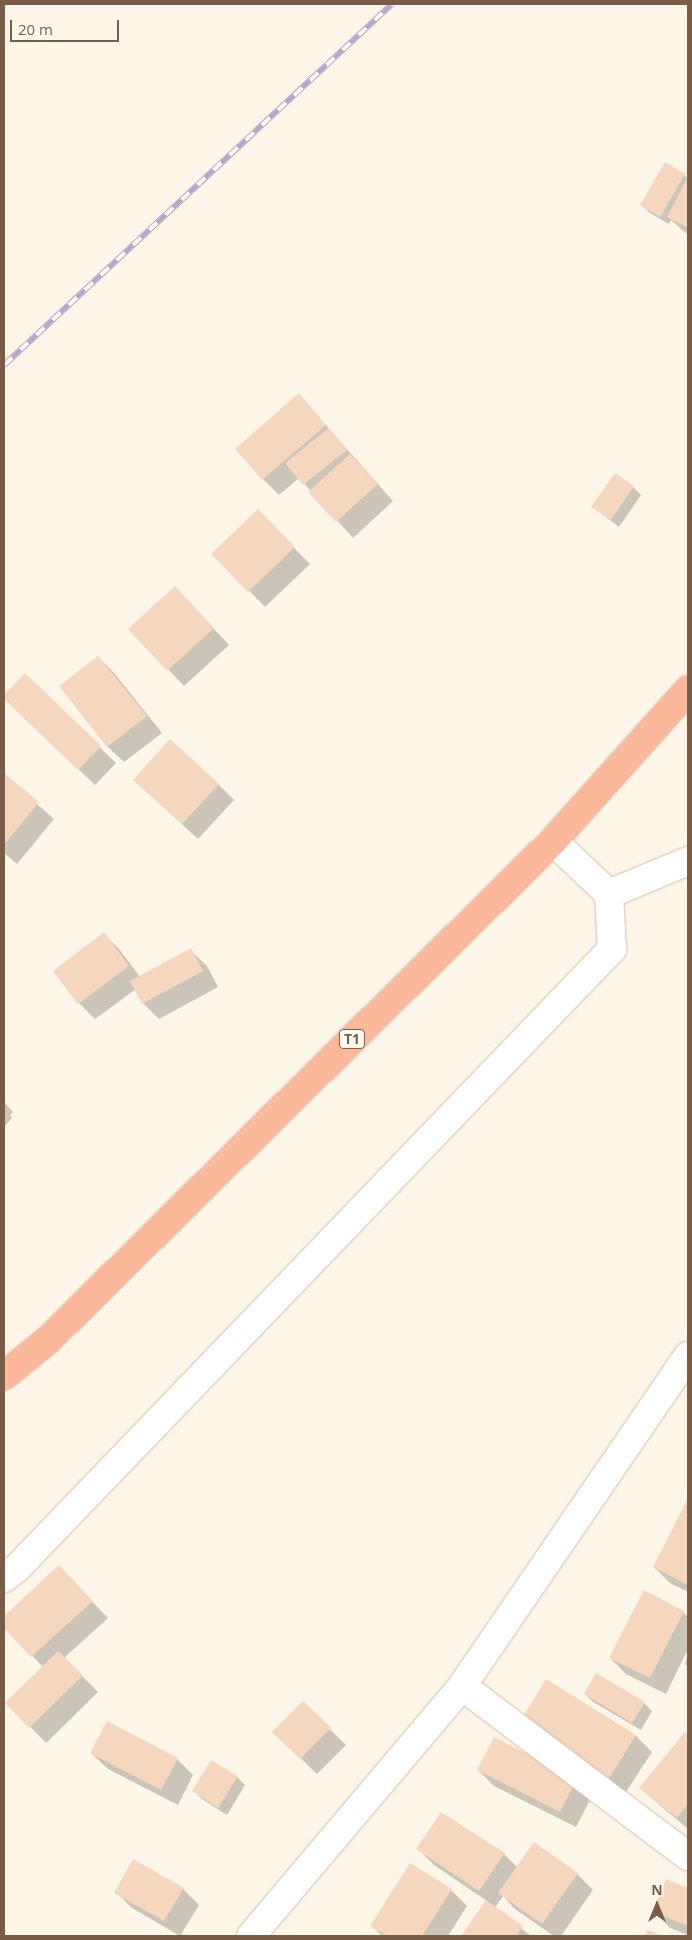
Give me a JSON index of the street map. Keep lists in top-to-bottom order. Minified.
{"streets":{"highway":["T1"]},"scale_bar":"20 m","north":"top"}
